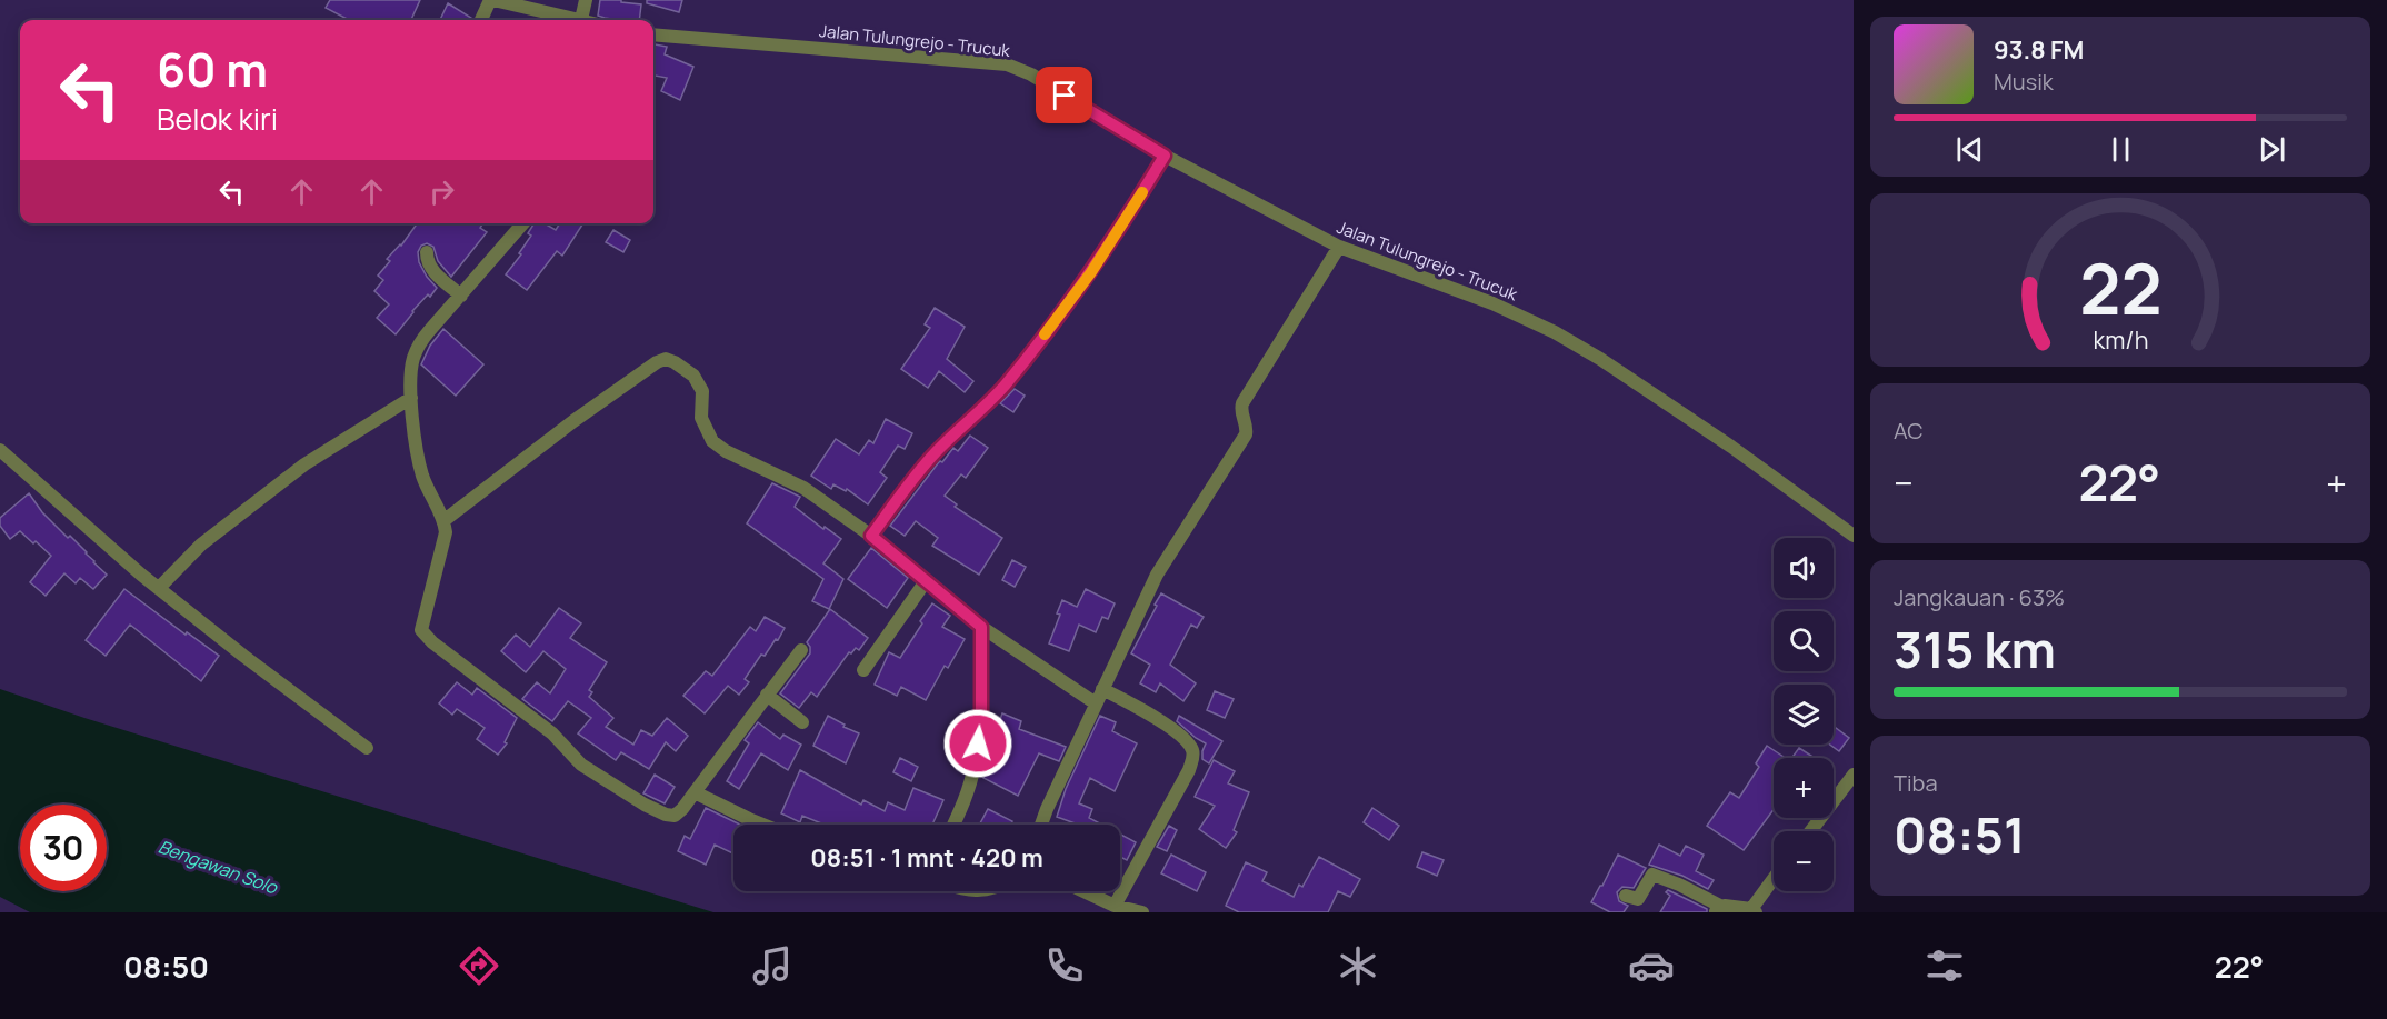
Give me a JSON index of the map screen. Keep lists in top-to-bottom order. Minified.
{"streets":{"street":["Jalan Tulungrejo - Trucuk"]},"water":["Bengawan Solo"],"page":{"turn":["60 m","Belok kiri"],"song":["93.8 FM","Musik"],"tile":["AC",["Jangkauan · 63%","315 km"],["Tiba","08:51"]],"heat":["−","22°","+"],"map_buttons":["+","−"],"limit":"30","trip":"08:51 · 1 mnt · 420 m","tabs":["08:50","22°"],"gauge":["22","km/h"]}}
